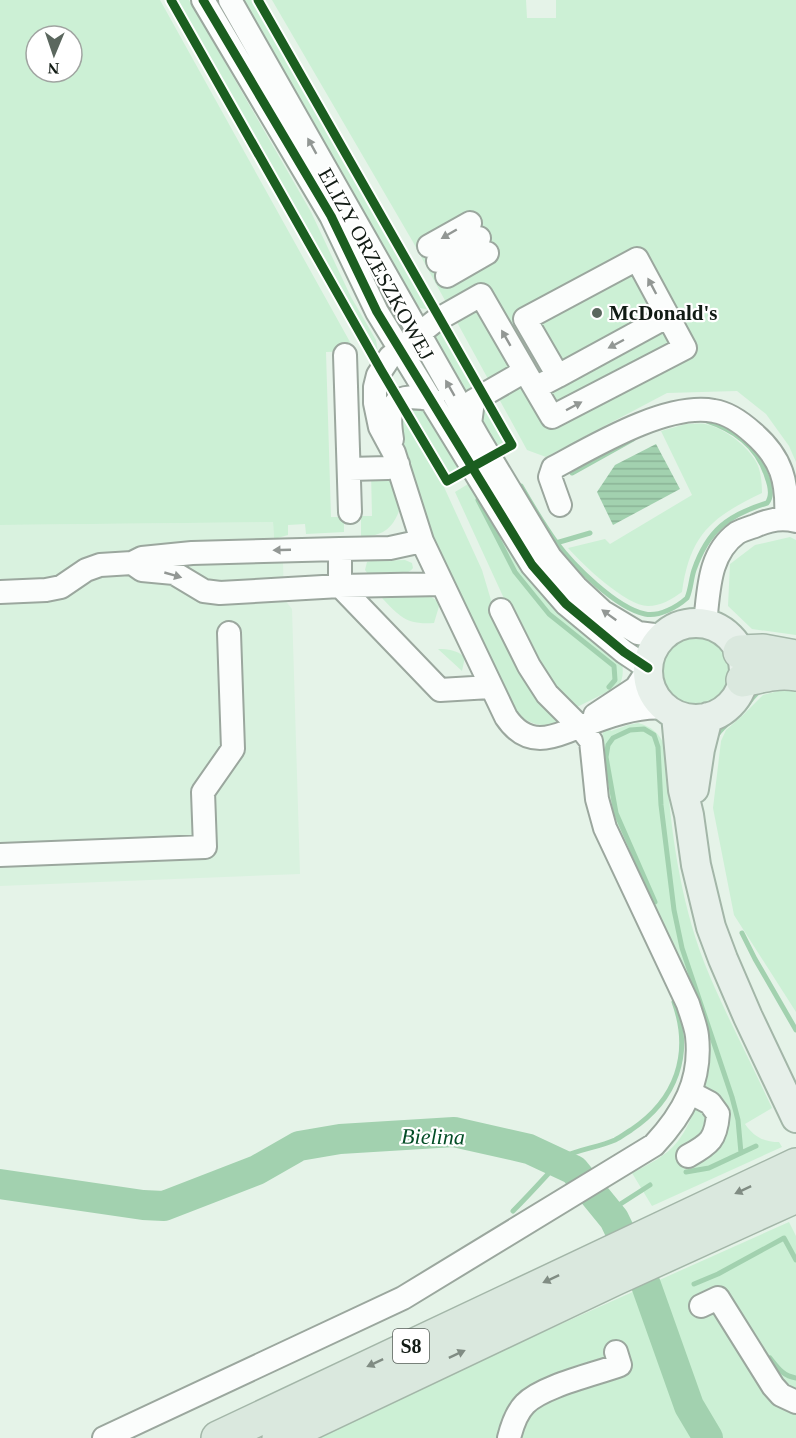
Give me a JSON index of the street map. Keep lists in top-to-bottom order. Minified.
{"streets":{"highway":["S8"],"street":["ELIZY ORZESZKOWEJ"]},"water":["Bielina"],"places":["McDonald's"],"north":"bottom"}
